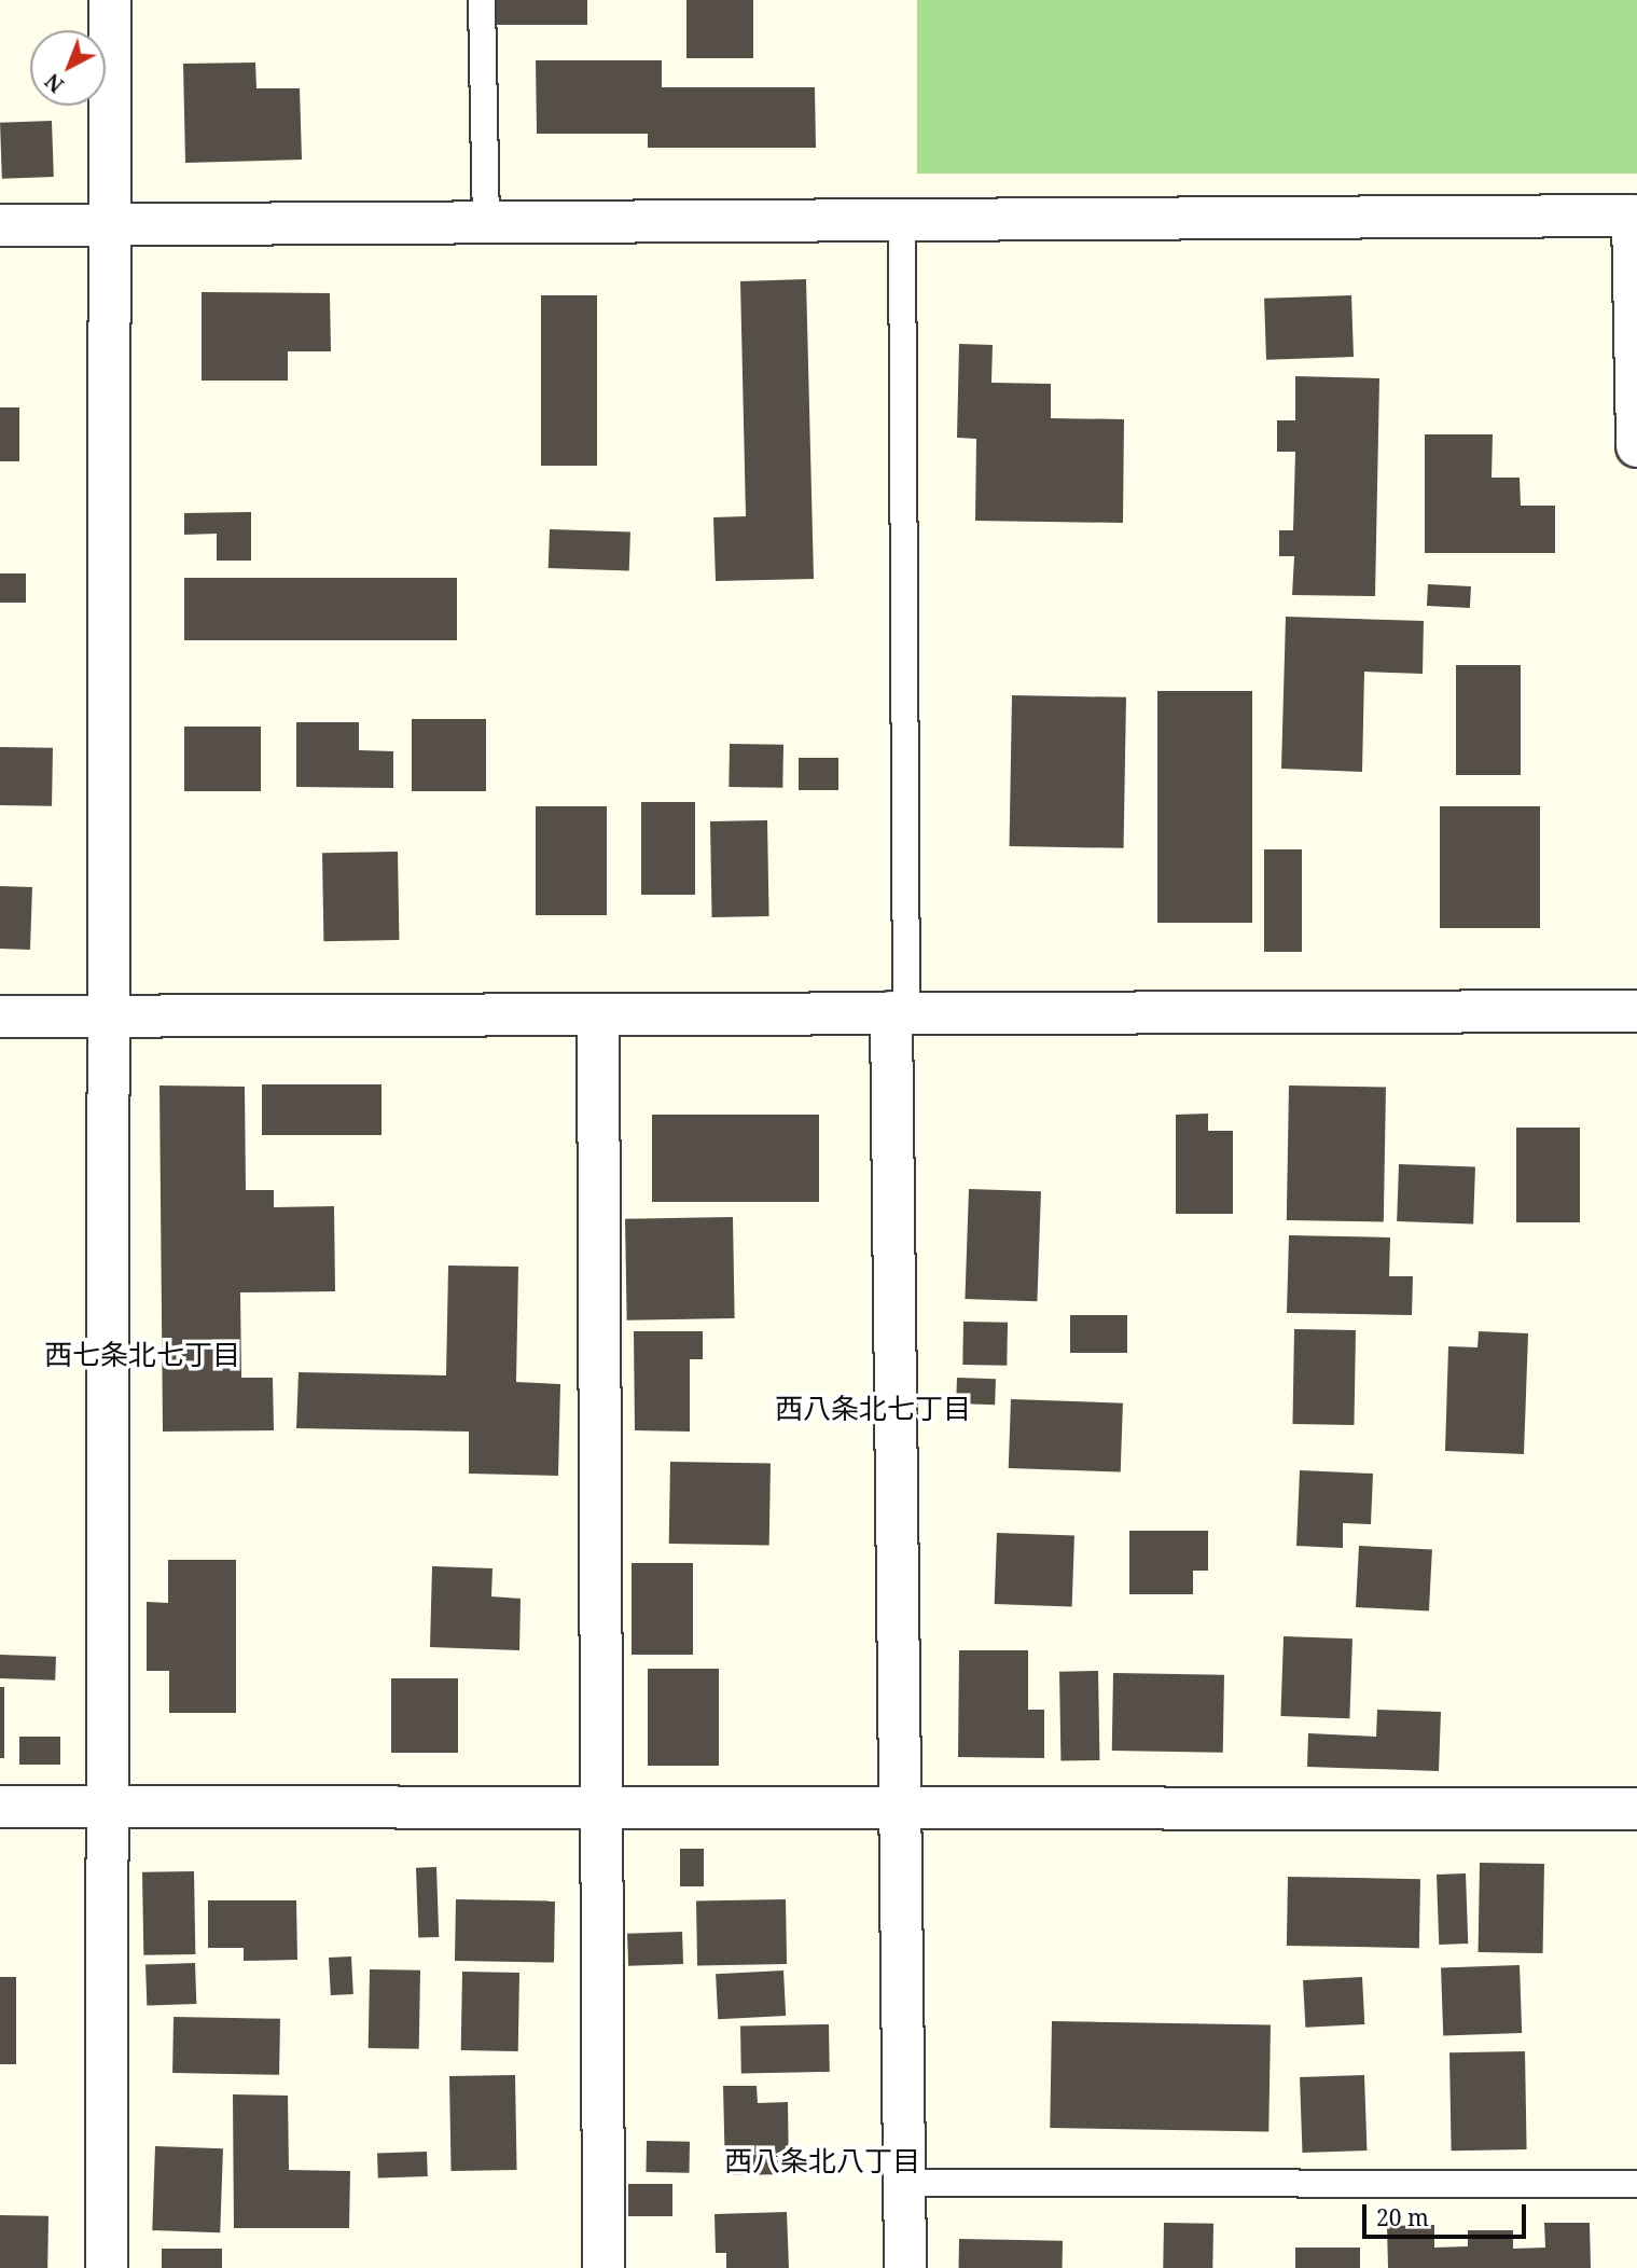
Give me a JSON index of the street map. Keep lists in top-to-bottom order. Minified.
{"districts":["西七条北七丁目","西八条北七丁目","西八条北八丁目"],"scale_bar":"20 m","north":"bottom left"}
